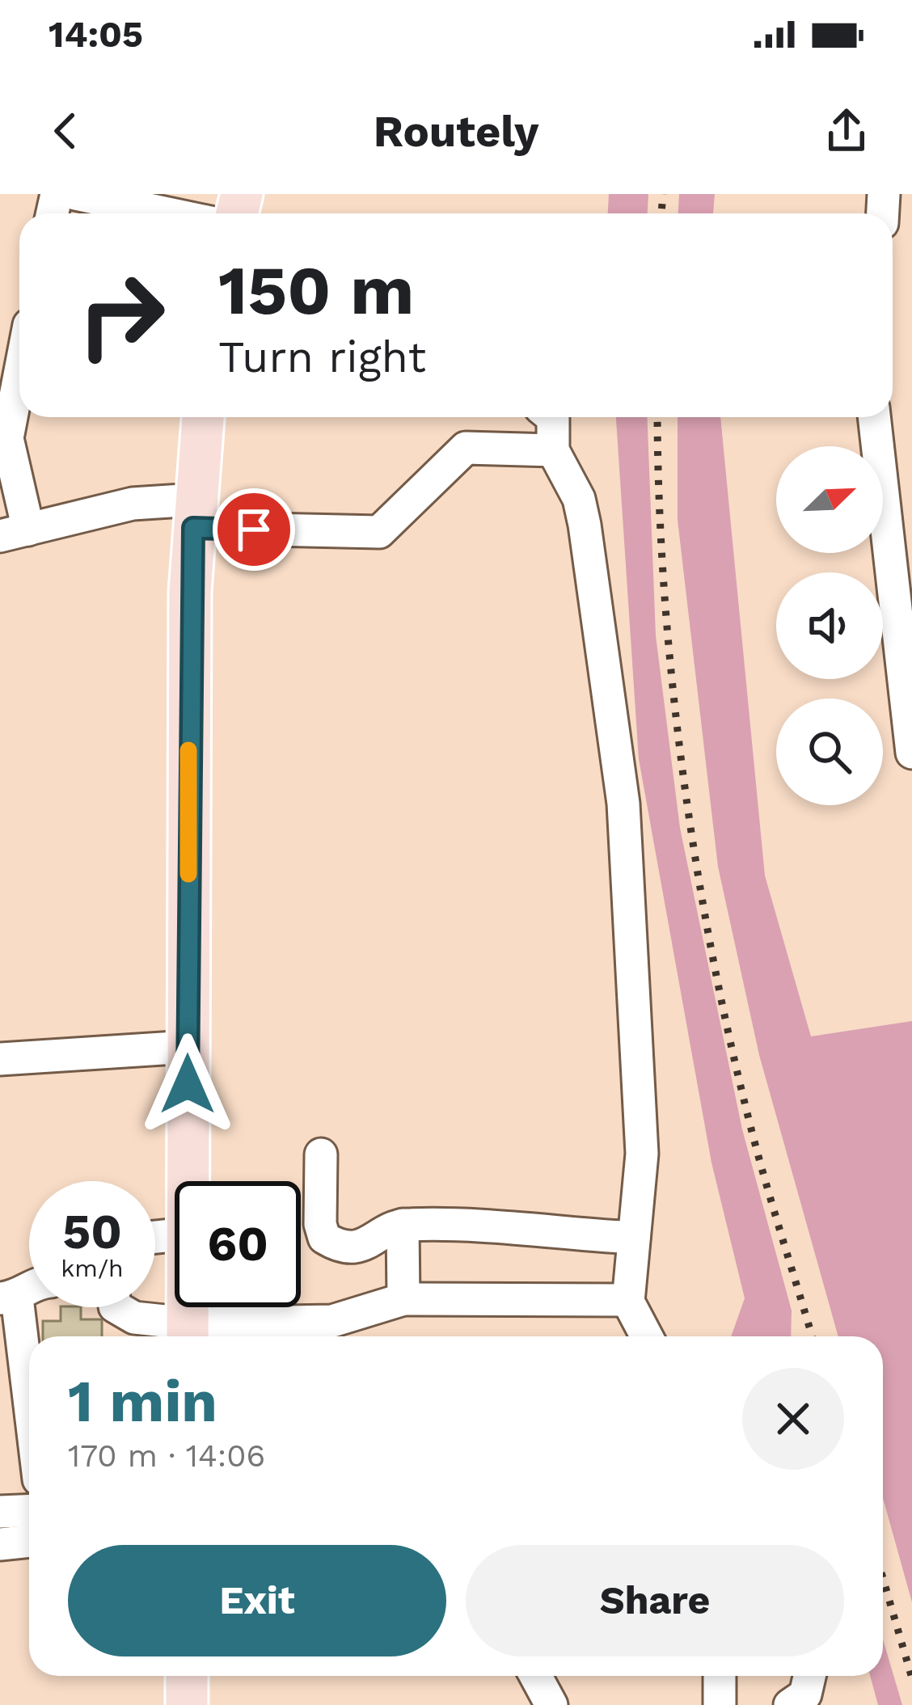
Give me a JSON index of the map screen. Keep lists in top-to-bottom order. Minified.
{"north":"top right","page":{"status":"14:05","header":"Routely","turn":["150 m","Turn right"],"speed":"50 km/h","limit":"60","heading":["1 min","170 m · 14:06"],"buttons":["Exit","Share"]}}
